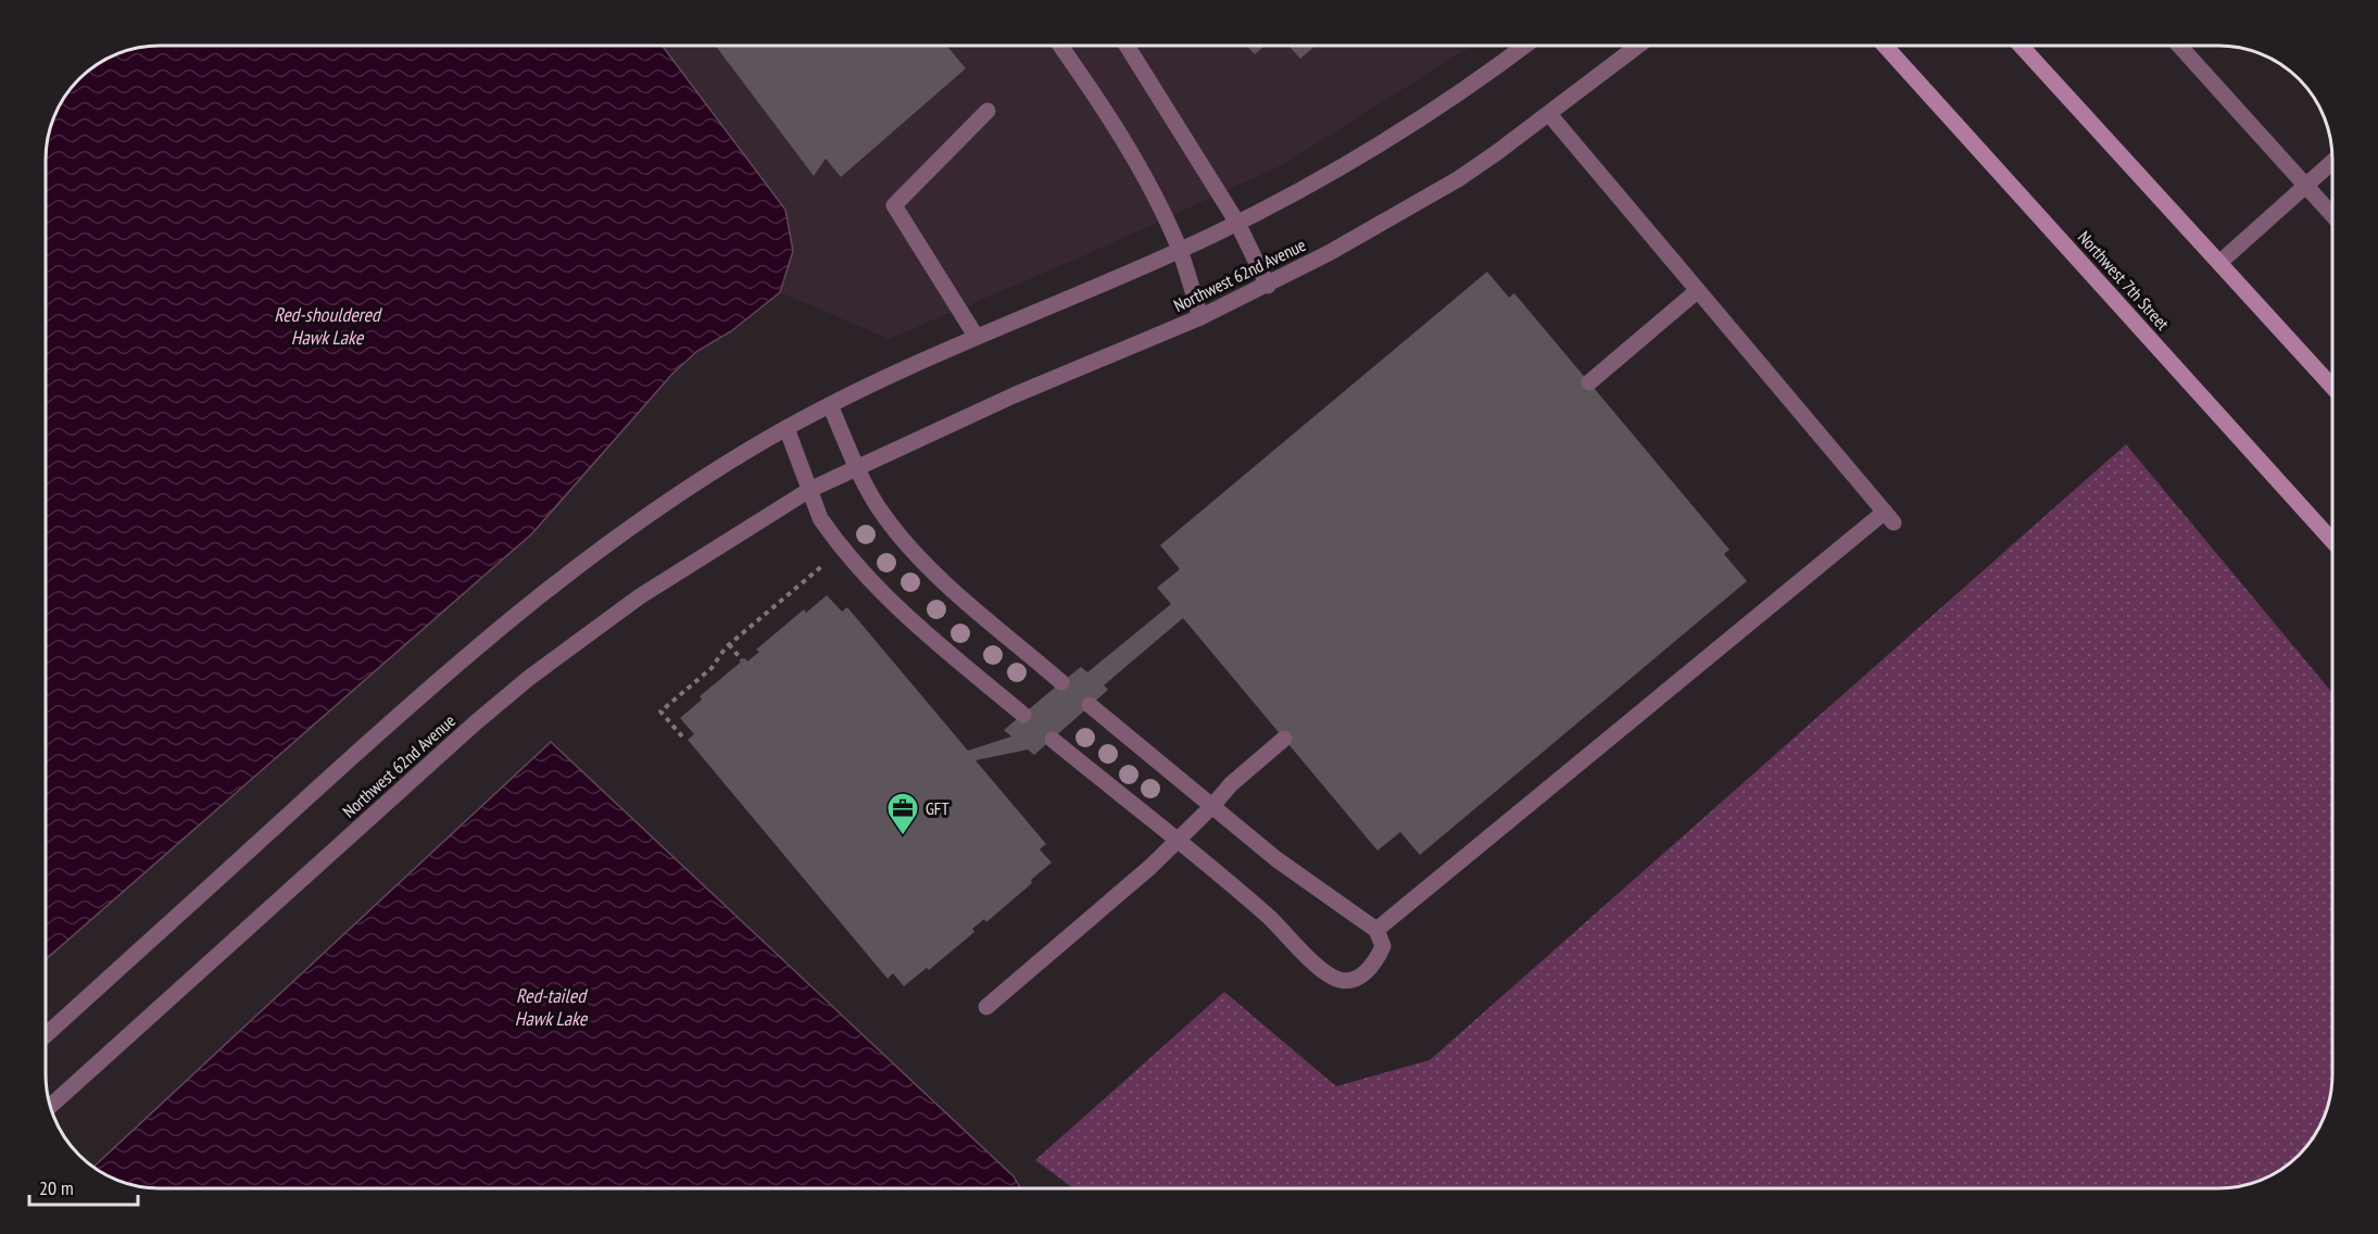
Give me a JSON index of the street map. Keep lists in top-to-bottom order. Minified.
{"streets":{"main road":["Northwest 7th Street"],"street":["Northwest 62nd Avenue"]},"water":["Red-shouldered Hawk Lake","Red-tailed Hawk Lake"],"places":{"office":["GFT"]},"scale_bar":"20 m"}
